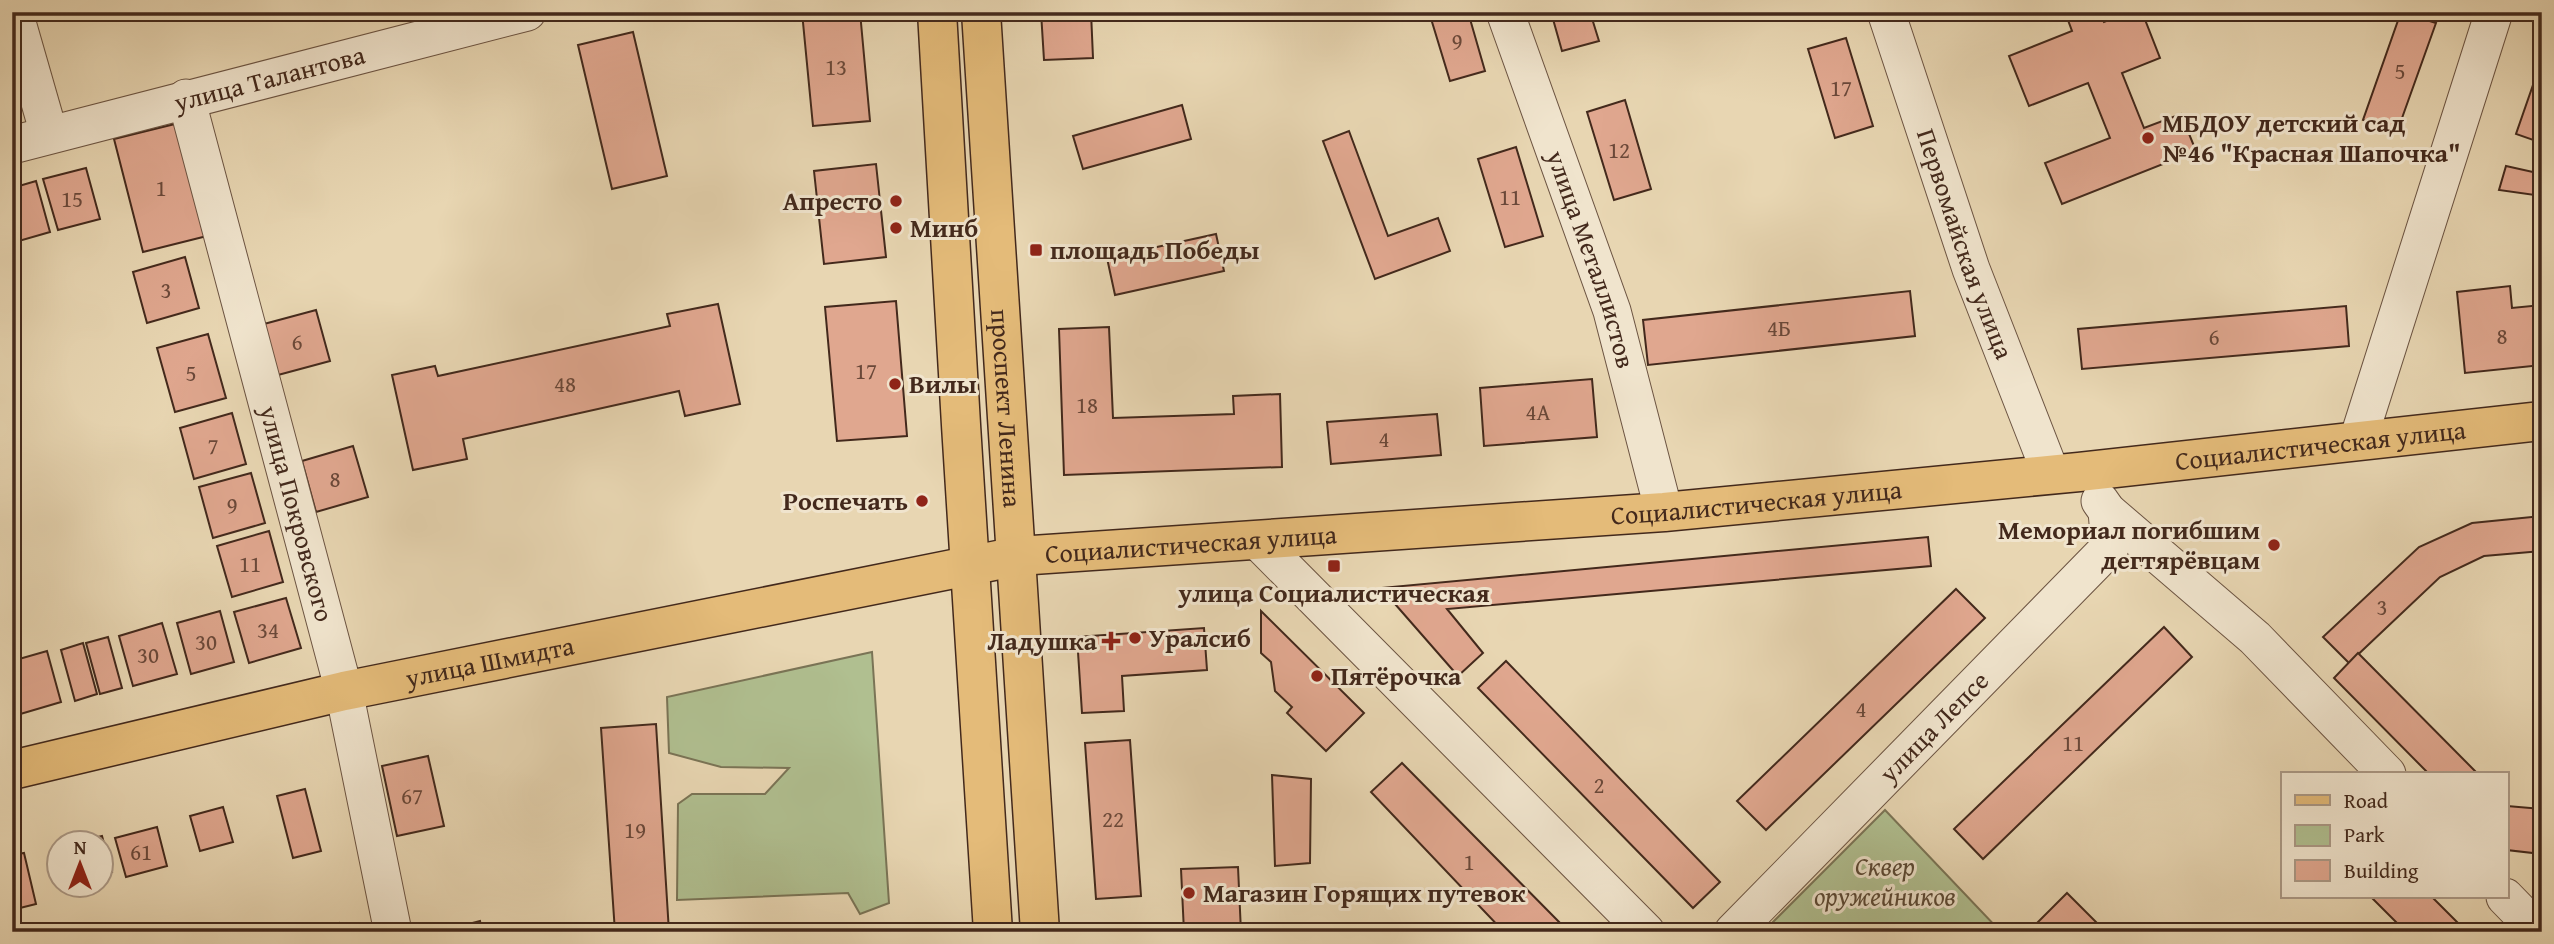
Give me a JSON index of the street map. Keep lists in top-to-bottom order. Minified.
{"streets":{"main road":["проспект Ленина","Социалистическая улица","улица Шмидта"],"street":["улица Талантова","Первомайская улица","улица Металлистов","улица Покровского","улица Лепсе"]},"crossings":[["улица Талантова","улица Покровского"],["Первомайская улица","Социалистическая улица"],["Первомайская улица","улица Лепсе"],["улица Металлистов","Социалистическая улица"],["проспект Ленина","Социалистическая улица"],["проспект Ленина","улица Шмидта"],["Социалистическая улица","улица Шмидта"],["улица Покровского","улица Шмидта"]],"parks":["Сквер оружейников"],"places":{"other":["МБДОУ детский сад №46 \"Красная Шапочка\"","Апресто","Минб","Вилы","Роспечать","Мемориал погибшим дегтярёвцам","Уралсиб","Пятёрочка","Магазин Горящих путевок"],"transit":["площадь Победы","улица Социалистическая"],"health":["Ладушка"]},"house_numbers":["9","13","5","17","12","1","11","15","3","4Б","8","6","6","17","5","48","18","4А","4","7","8","9","11","3","34","30","30","4","11","2","67","22","19","61","1"],"legend":["Road","Park","Building"],"north":"top"}
